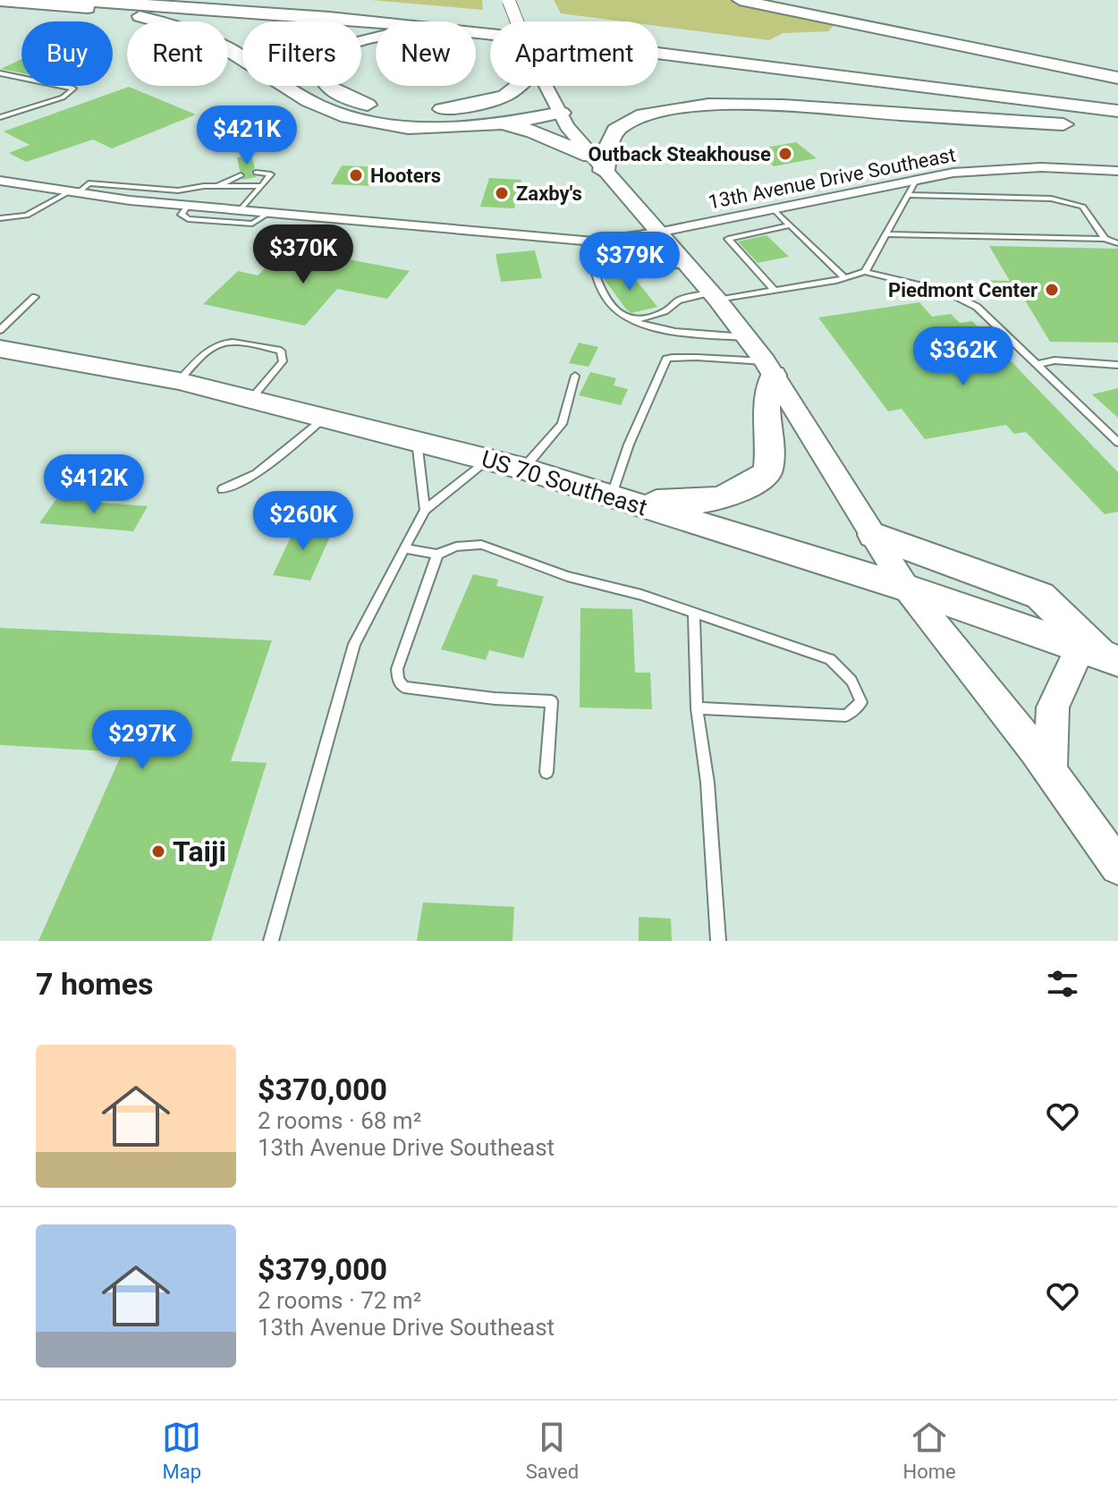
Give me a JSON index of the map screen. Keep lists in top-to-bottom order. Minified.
{"streets":{"main road":["US 70 Southeast"],"street":["13th Avenue Drive Southeast"]},"places":["Outback Steakhouse","Hooters","Zaxby's","Piedmont Center","Taiji"],"page":{"chip":["Buy","Rent","Filters","New","Apartment"],"price":["$421K","$370K","$379K","$362K","$412K","$260K","$297K"],"heading":"7 homes","list":[{"name":"$370,000","note":"2 rooms · 68 m² · 13th Avenue Drive Southeast"},{"name":"$379,000","note":"2 rooms · 72 m² · 13th Avenue Drive Southeast"}],"tabs":["Map","Saved","Home"]}}
